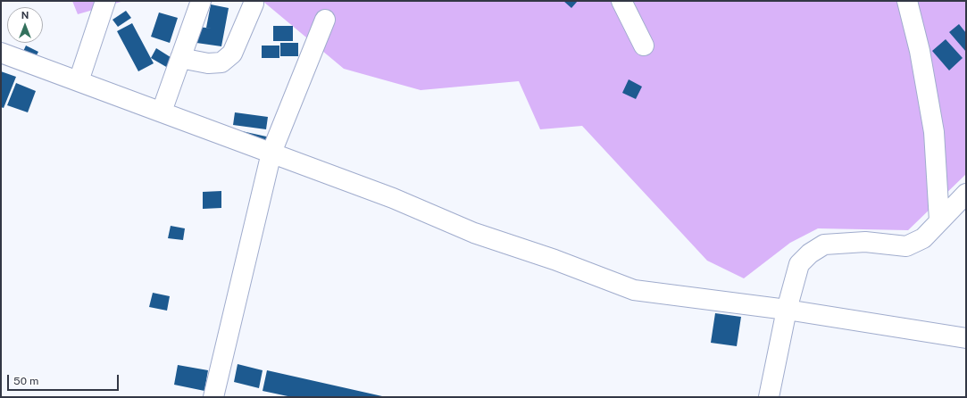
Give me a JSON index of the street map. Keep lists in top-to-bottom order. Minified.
{"scale_bar":"50 m","north":"top"}
